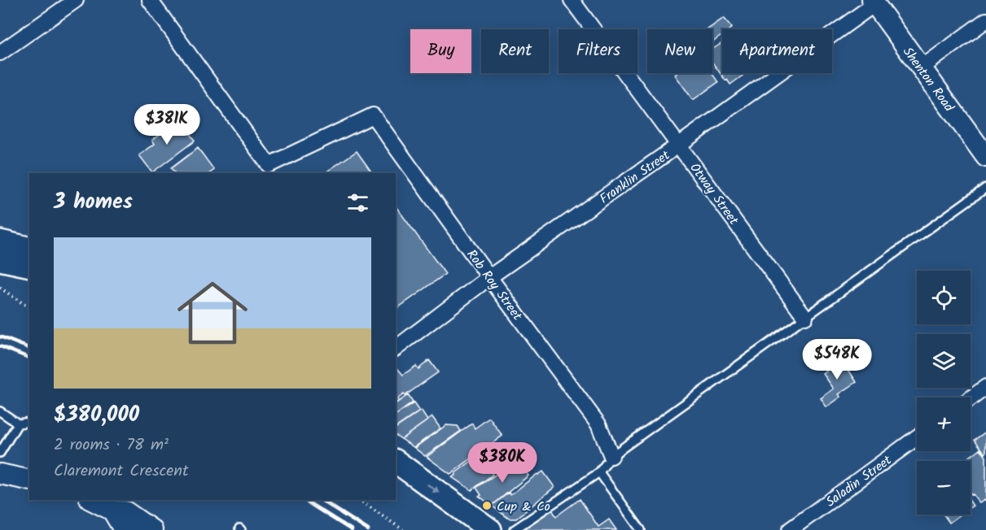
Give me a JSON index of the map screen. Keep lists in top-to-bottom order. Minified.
{"streets":{"street":["Shenton Road","Franklin Street","Otway Street","Rob Roy Street","Saladin Street"]},"crossings":[["Shenton Road","Franklin Street"],["Franklin Street","Otway Street"],["Franklin Street","Rob Roy Street"]],"places":["Cup & Co"],"page":{"chip":["Buy","Rent","Filters","New","Apartment"],"price":["$381K","$548K","$380K"],"heading":"3 homes","list":[{"name":"$380,000","note":"2 rooms · 78 m² · Claremont Crescent"}],"map_buttons":["+","−"]}}
